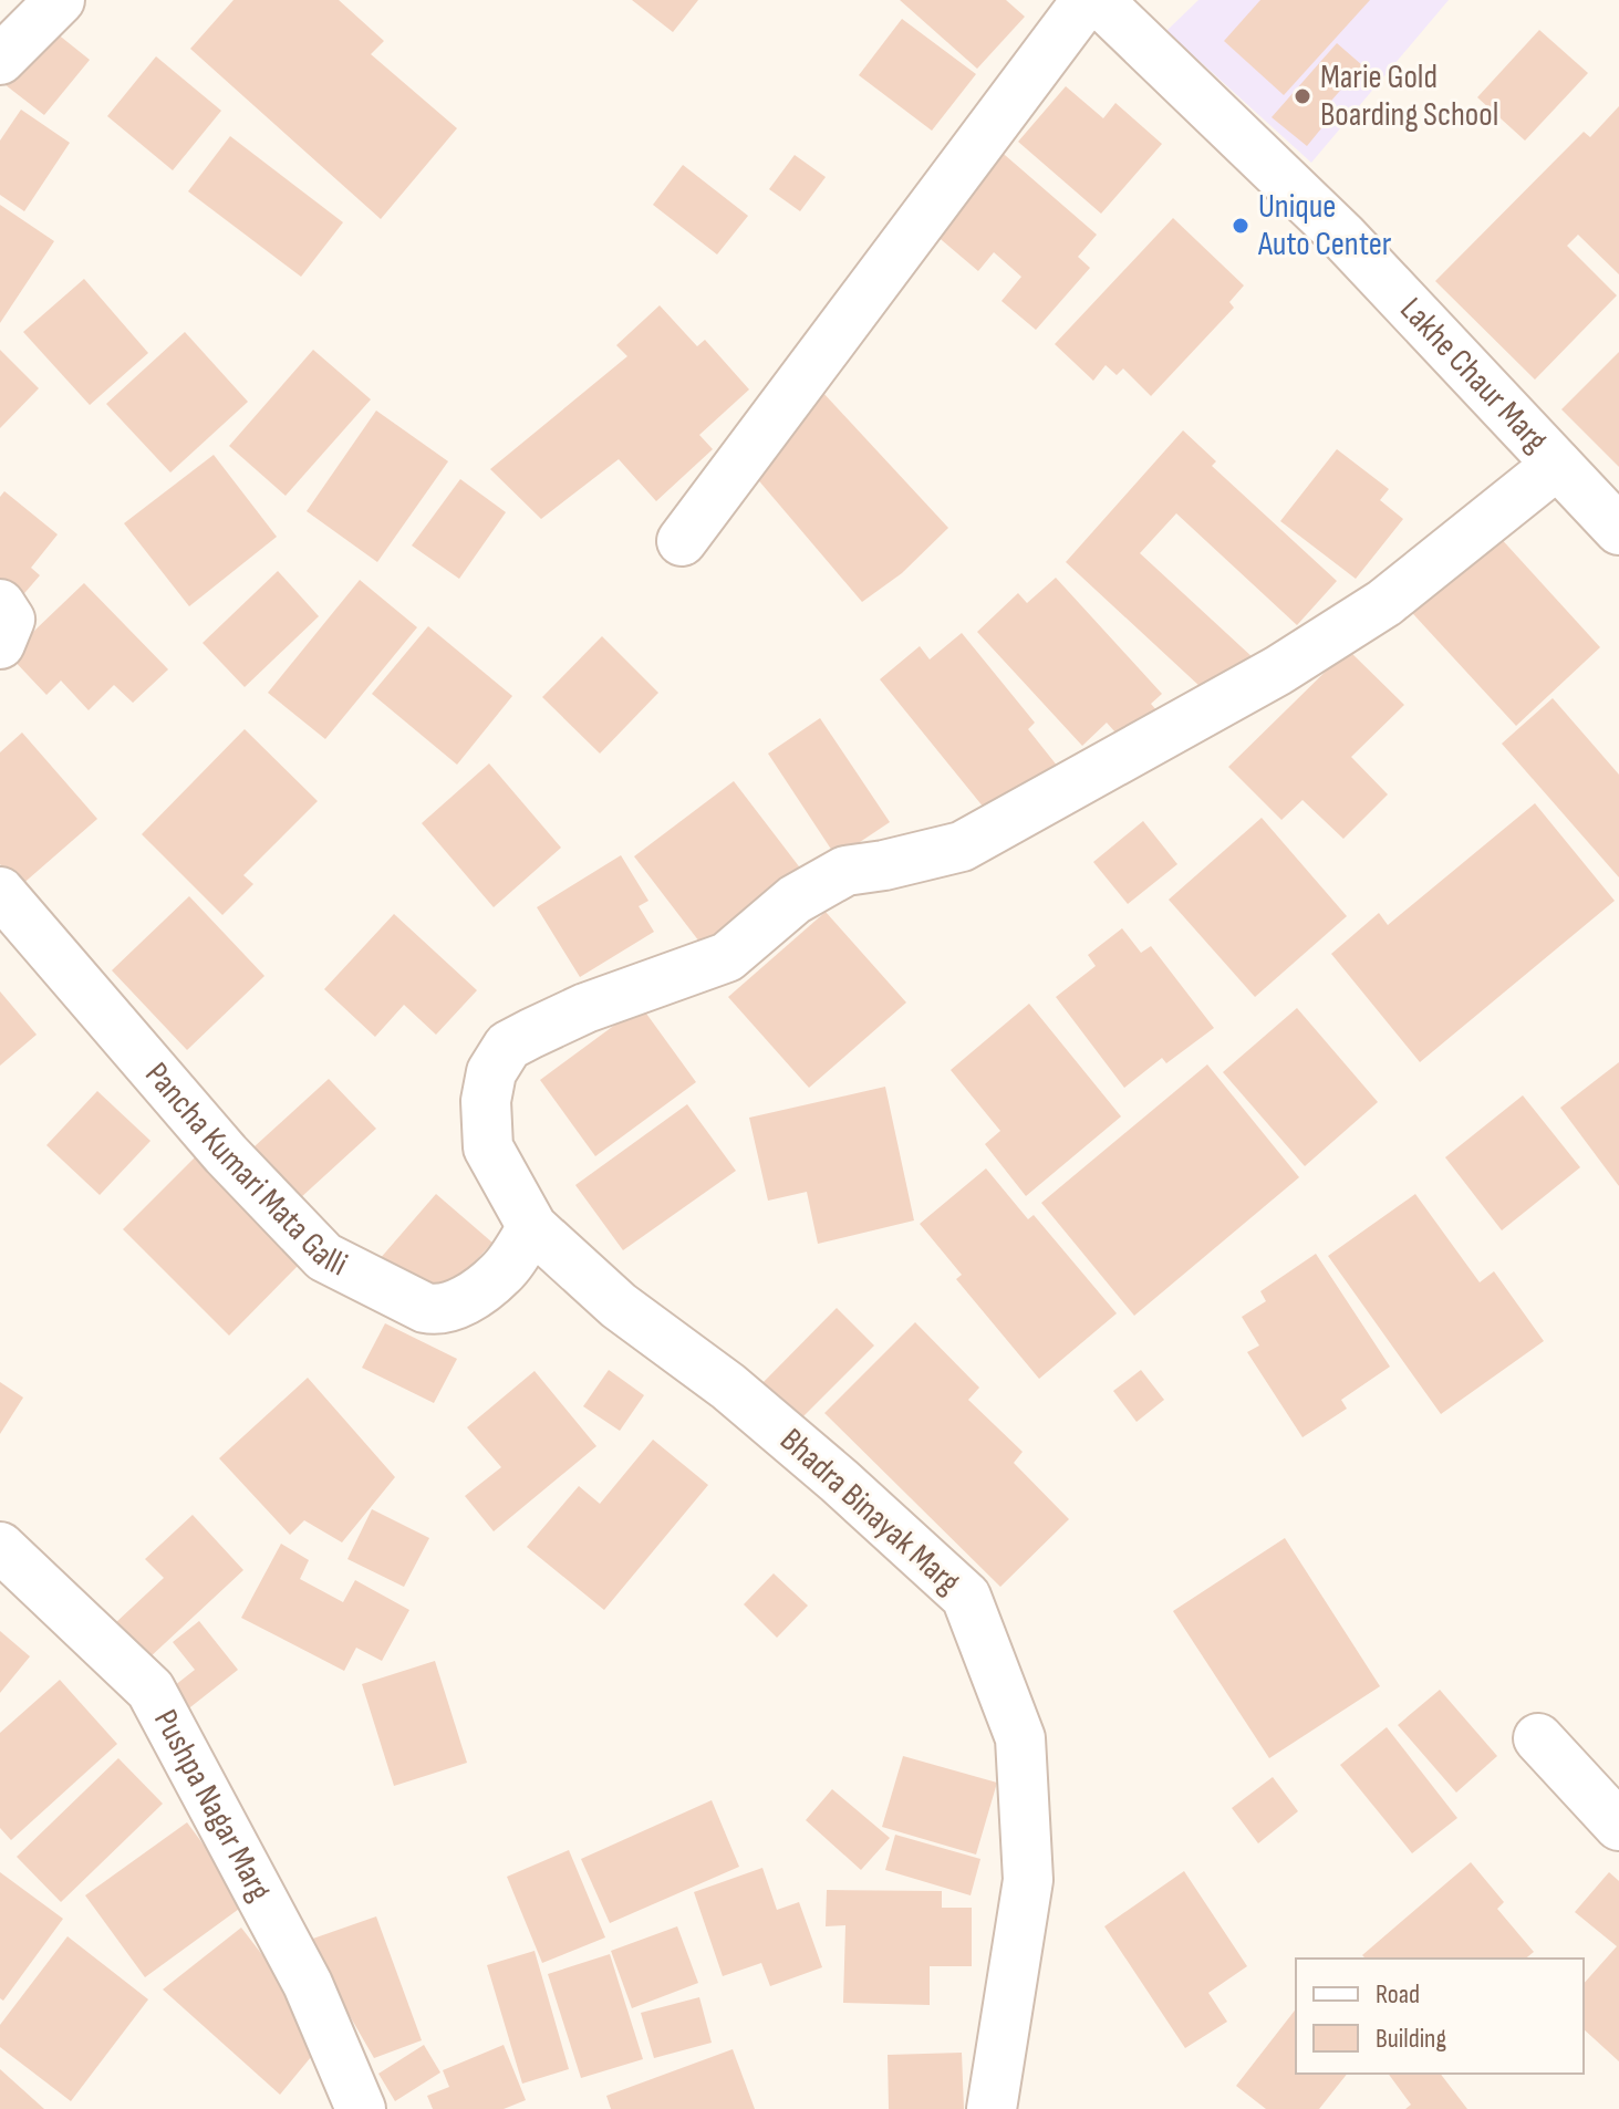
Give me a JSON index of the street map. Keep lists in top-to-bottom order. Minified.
{"streets":{"street":["Lakhe Chaur Marg","Pancha Kumari Mata Galli","Bhadra Binayak Marg","Pushpa Nagar Marg"]},"crossings":[["Lakhe Chaur Marg","Bhadra Binayak Marg"],["Pancha Kumari Mata Galli","Bhadra Binayak Marg"]],"places":["Marie Gold Boarding School","Unique Auto Center"],"legend":["Road","Building"]}
